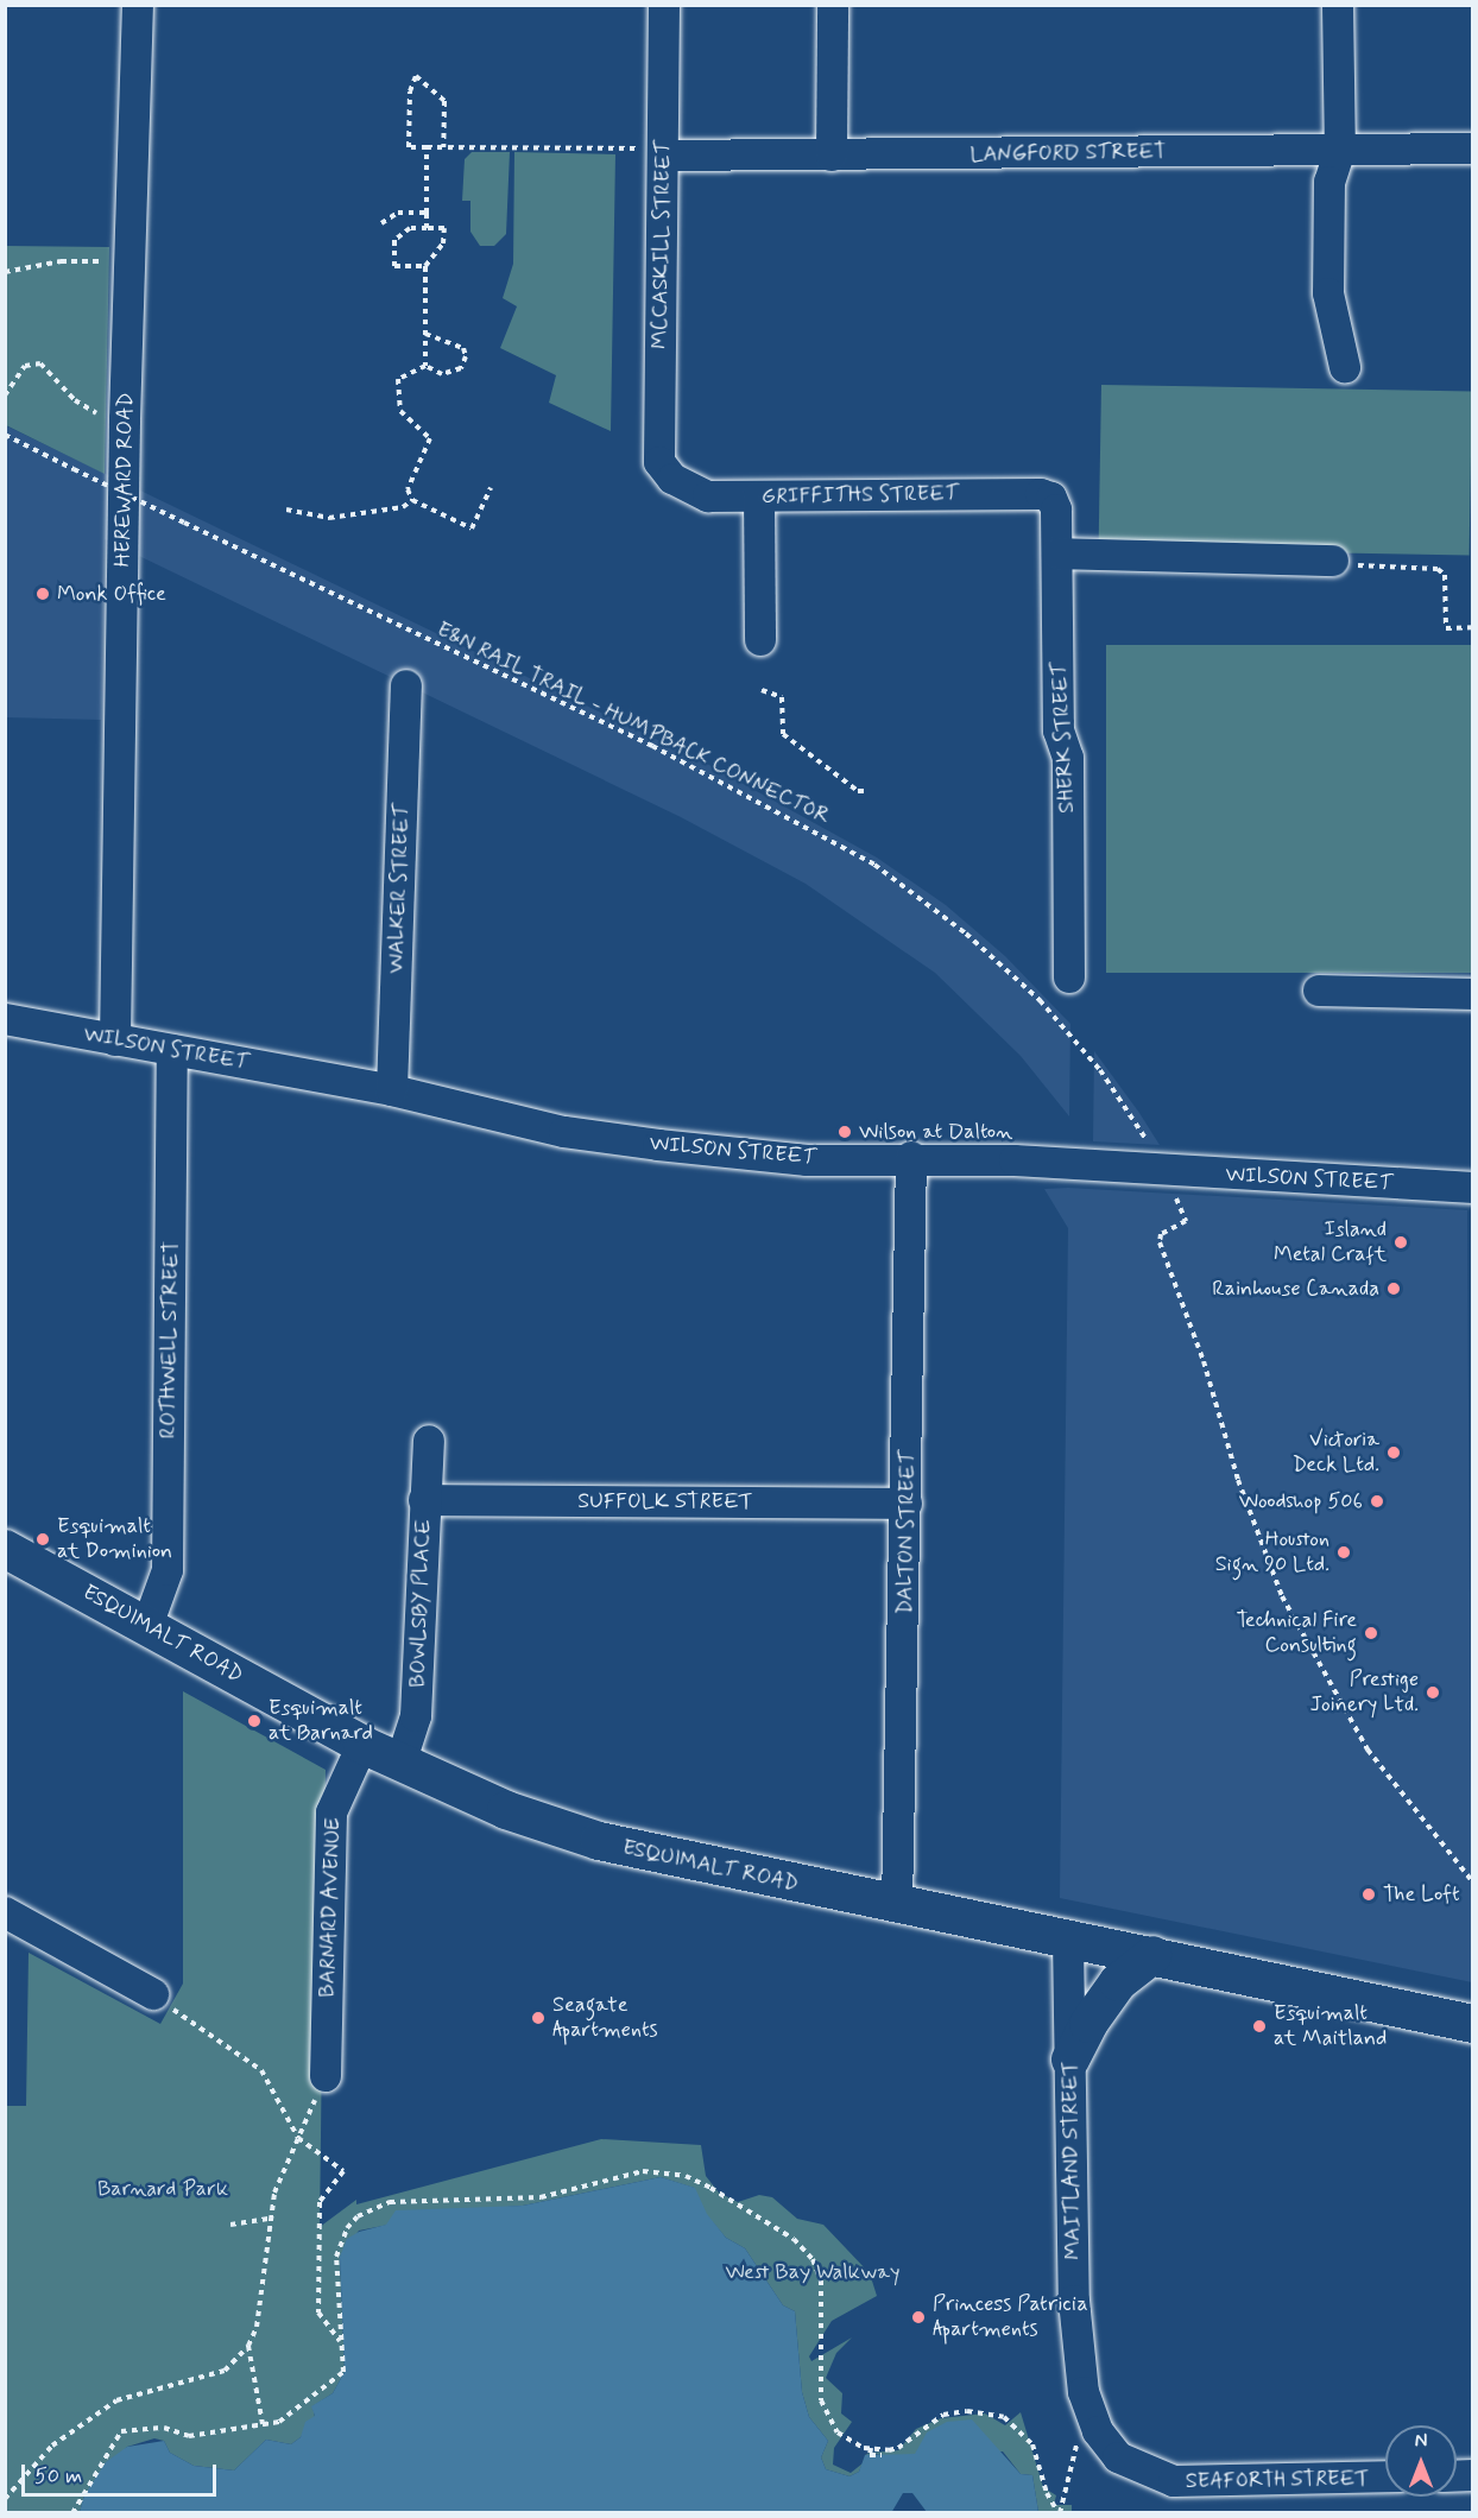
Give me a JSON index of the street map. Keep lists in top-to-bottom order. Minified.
{"streets":{"main road":["ESQUIMALT ROAD"],"street":["LANGFORD STREET","MCCASKILL STREET","HEREWARD ROAD","GRIFFITHS STREET","SHERK STREET","WALKER STREET","WILSON STREET","ROTHWELL STREET","SUFFOLK STREET","DALTON STREET","BOWLSBY PLACE","BARNARD AVENUE","MAITLAND STREET","SEAFORTH STREET"],"path":["E&N RAIL TRAIL - HUMPBACK CONNECTOR"]},"crossings":[["LANGFORD STREET","MCCASKILL STREET"],["MCCASKILL STREET","GRIFFITHS STREET"],["HEREWARD ROAD","WILSON STREET"],["GRIFFITHS STREET","SHERK STREET"],["WALKER STREET","WILSON STREET"],["WILSON STREET","ROTHWELL STREET"],["WILSON STREET","DALTON STREET"],["ROTHWELL STREET","ESQUIMALT ROAD"],["SUFFOLK STREET","DALTON STREET"],["SUFFOLK STREET","BOWLSBY PLACE"],["DALTON STREET","ESQUIMALT ROAD"],["BOWLSBY PLACE","ESQUIMALT ROAD"],["ESQUIMALT ROAD","BARNARD AVENUE"],["ESQUIMALT ROAD","MAITLAND STREET"],["MAITLAND STREET","SEAFORTH STREET"]],"parks":["Barnard Park","West Bay Walkway"],"places":["Monk Office","Wilson at Dalton","Island Metal Craft","Rainhouse Canada","Victoria Deck Ltd.","Woodshop 506","Esquimalt at Dominion","Houston Sign 90 Ltd.","Technical Fire Consulting","Prestige Joinery Ltd.","Esquimalt at Barnard","The Loft","Seagate Apartments","Esquimalt at Maitland","Princess Patricia Apartments"],"scale_bar":"50 m","north":"top"}
